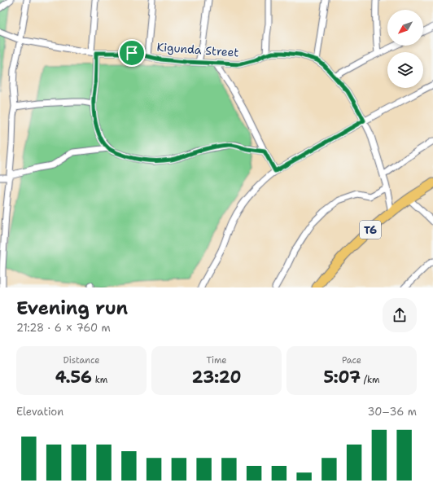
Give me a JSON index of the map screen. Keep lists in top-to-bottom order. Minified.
{"streets":{"highway":["T6"],"street":["Kigunda Street"]},"crossings":[["Kigunda Street","T6"]],"north":"bottom left","page":{"heading":["Evening run","21:28 · 6 × 760 m"],"stats":[["Distance","4.56 km"],["Time","23:20"],["Pace","5:07 /km"]],"chart":["Elevation","30–36 m"]}}
